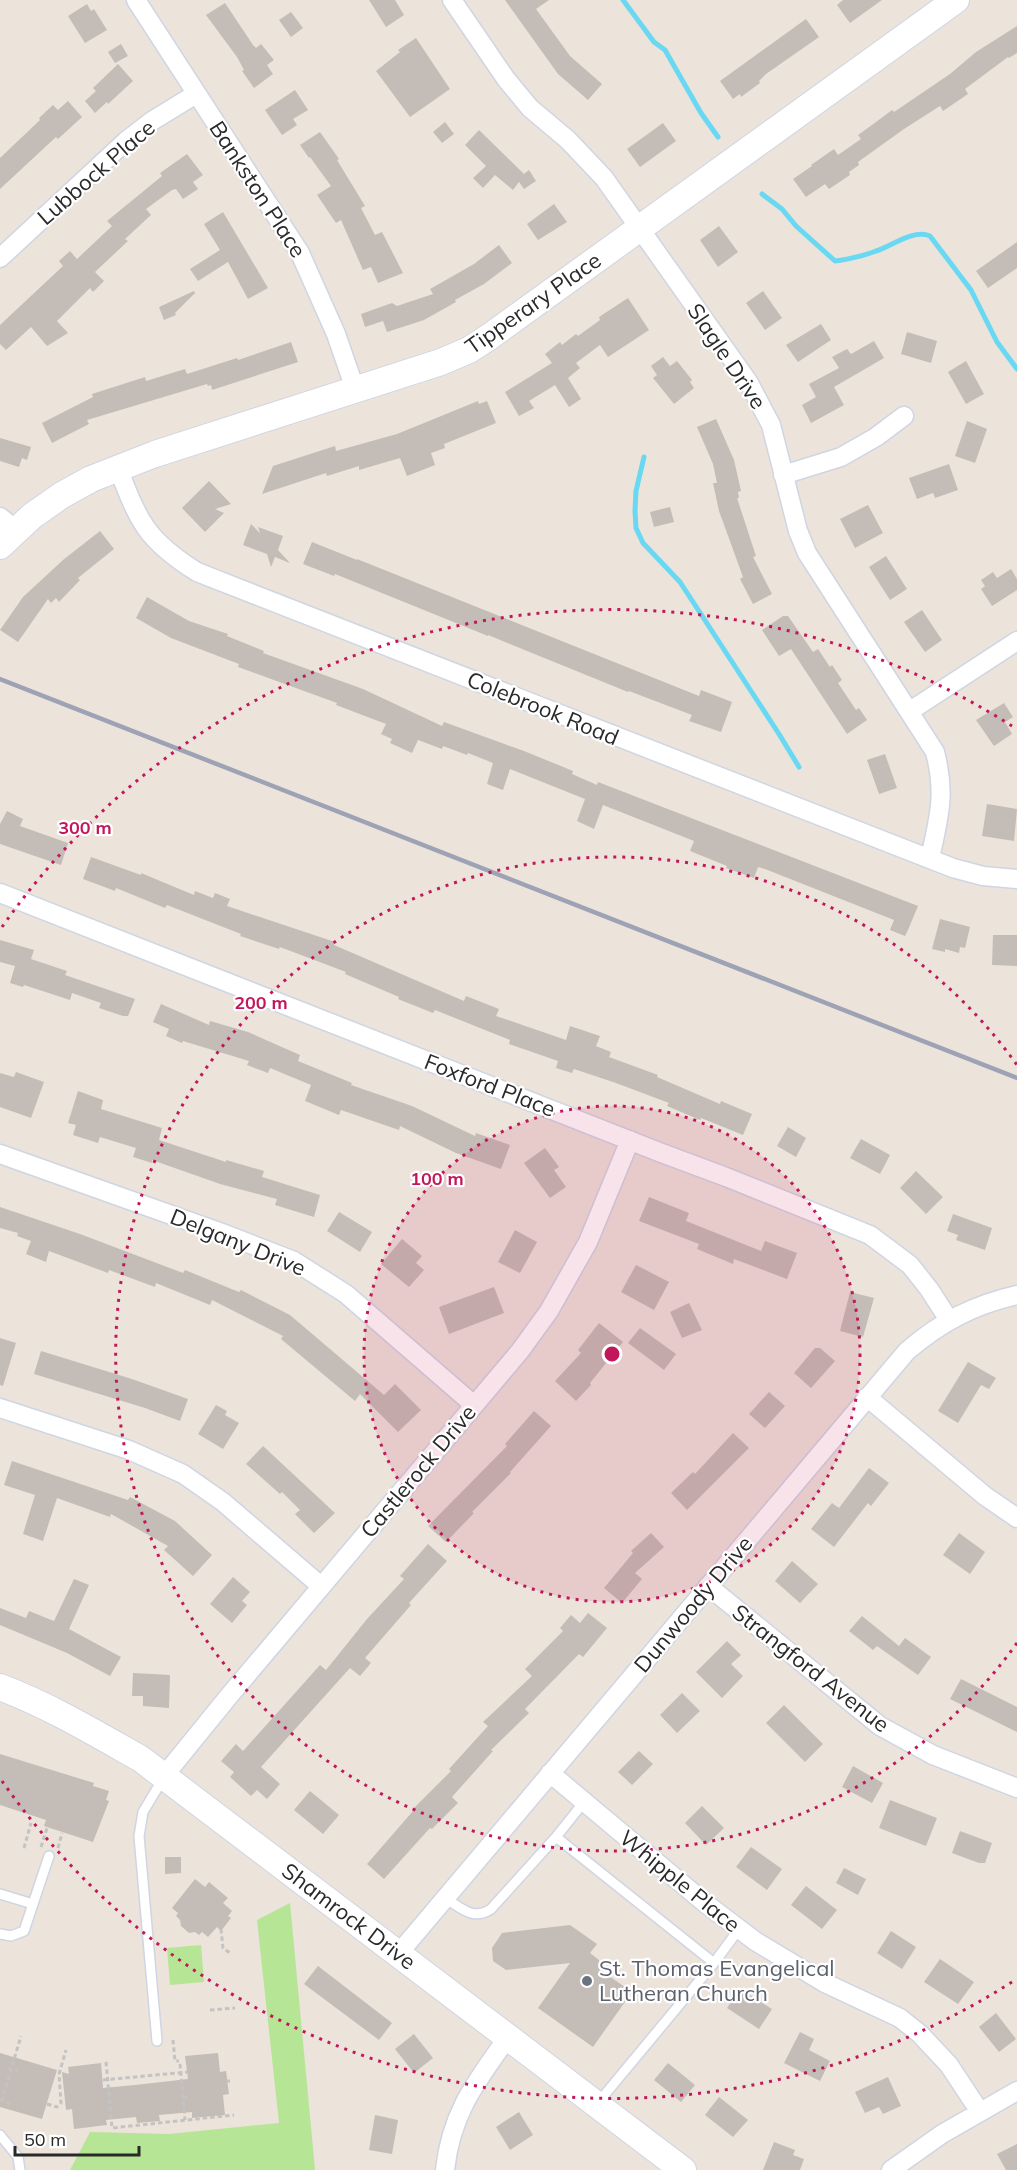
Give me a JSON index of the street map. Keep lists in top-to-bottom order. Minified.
{"streets":{"street":["Lubbock Place","Bankston Place","Tipperary Place","Slagle Drive","Colebrook Road","Foxford Place","Delgany Drive","Castlerock Drive","Dunwoody Drive","Strangford Avenue","Whipple Place","Shamrock Drive"]},"crossings":[["Lubbock Place","Bankston Place"],["Bankston Place","Tipperary Place"],["Tipperary Place","Slagle Drive"],["Tipperary Place","Colebrook Road"],["Slagle Drive","Colebrook Road"],["Foxford Place","Castlerock Drive"],["Foxford Place","Dunwoody Drive"],["Delgany Drive","Castlerock Drive"],["Castlerock Drive","Shamrock Drive"],["Dunwoody Drive","Strangford Avenue"],["Dunwoody Drive","Whipple Place"],["Dunwoody Drive","Shamrock Drive"]],"places":["St. Thomas Evangelical Lutheran Church"],"scale_bar":"50 m","rings":["300 m","200 m","100 m"]}
